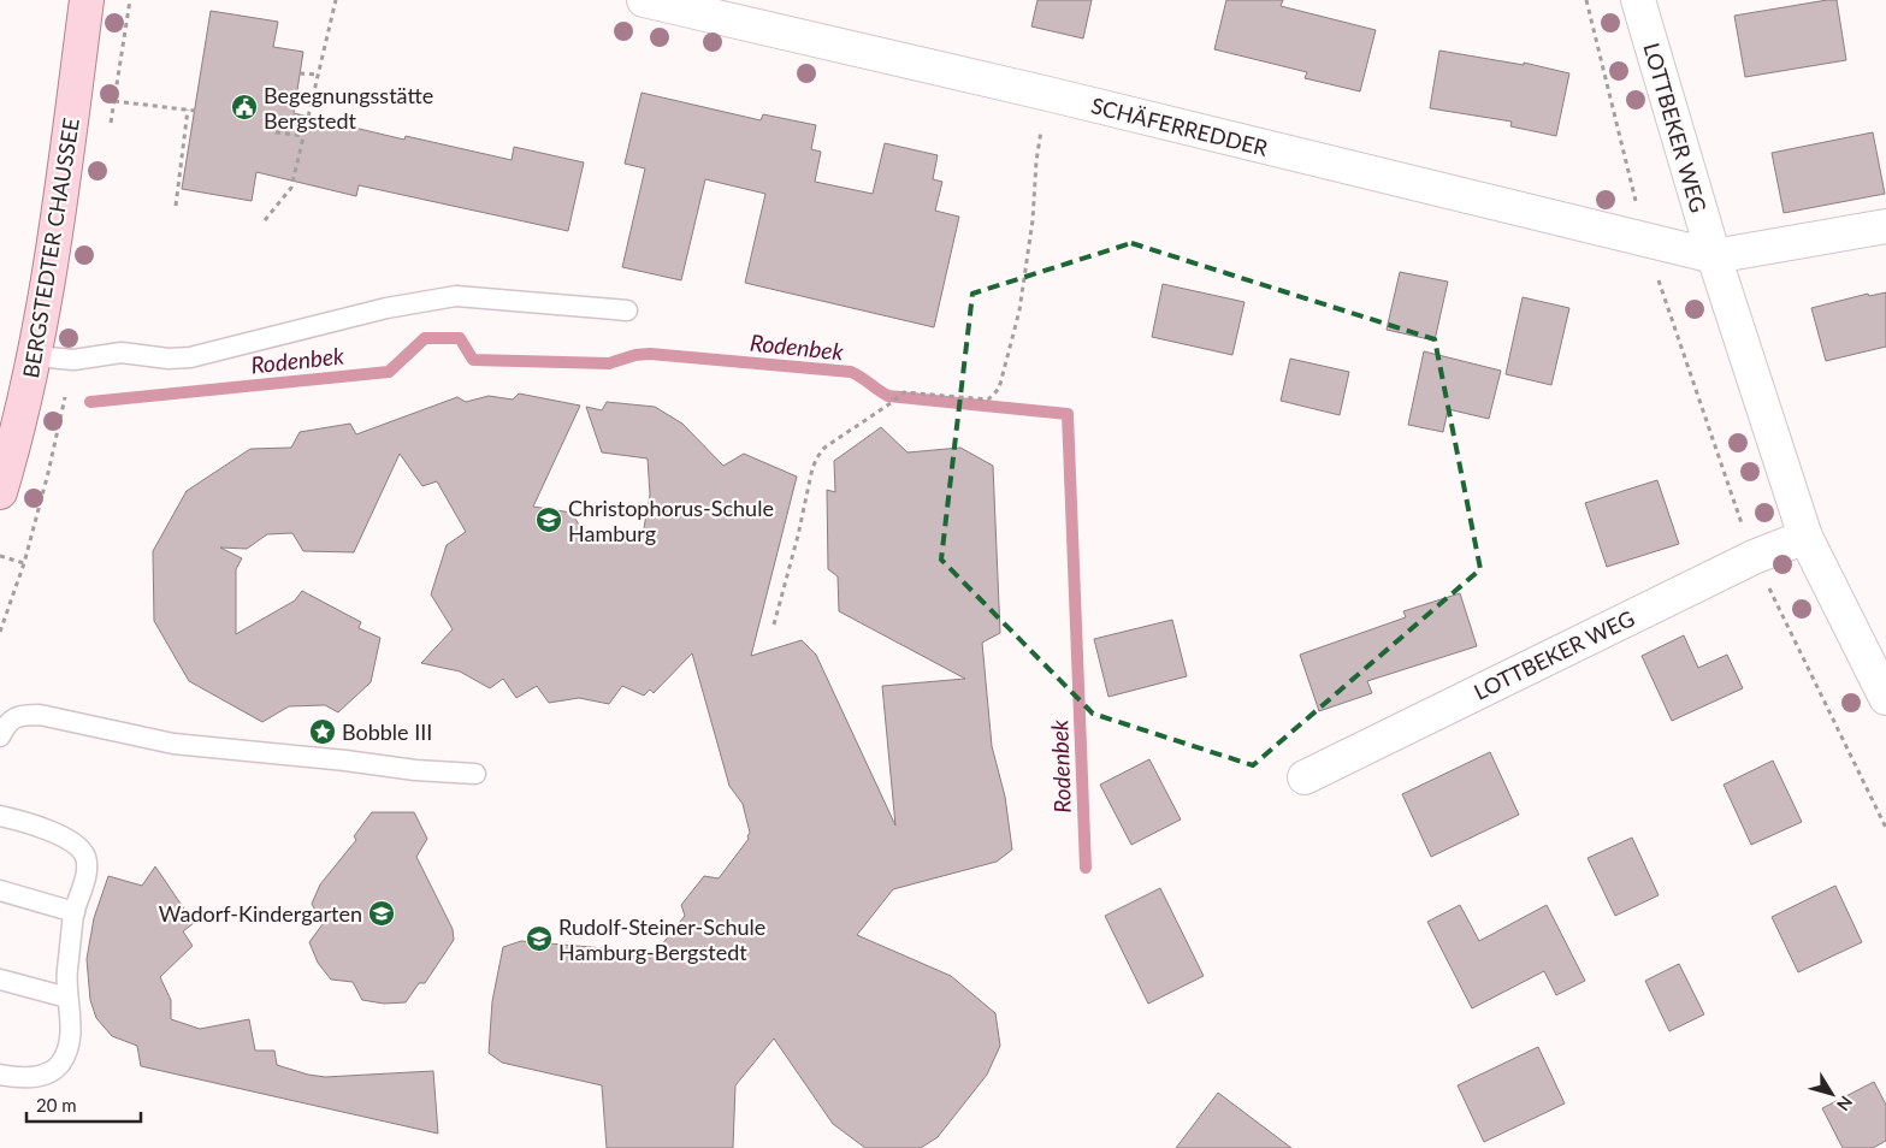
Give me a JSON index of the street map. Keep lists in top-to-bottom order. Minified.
{"streets":{"main road":["BERGSTEDTER CHAUSSEE"],"street":["SCHÄFERREDDER","LOTTBEKER WEG"]},"crossings":[["SCHÄFERREDDER","LOTTBEKER WEG"]],"water":["Rodenbek"],"places":{"public building":["Begegnungsstätte Bergstedt"],"school or university":["Christophorus-Schule Hamburg","Wadorf-Kindergarten","Rudolf-Steiner-Schule Hamburg-Bergstedt"],"place":["Bobble III"]},"scale_bar":"20 m","north":"bottom right"}
